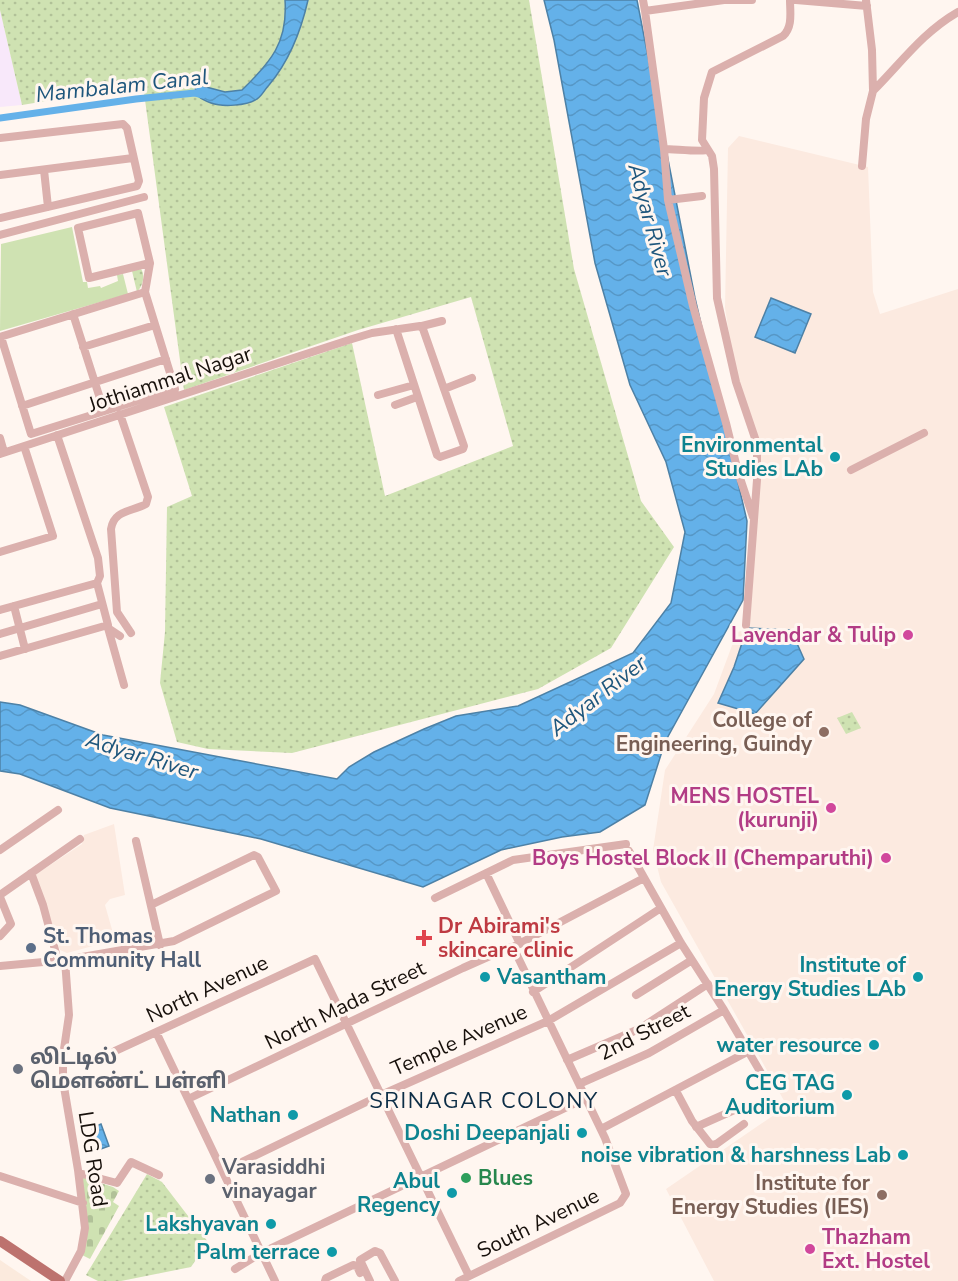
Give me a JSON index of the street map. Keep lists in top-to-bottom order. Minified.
{"streets":{"street":["Jothiammal Nagar","North Avenue","North Mada Street","2nd Street","Temple Avenue","LDG Road","South Avenue"]},"crossings":[["North Avenue","North Mada Street"]],"districts":["SRINAGAR COLONY"],"water":["Mambalam Canal","Adyar River"],"places":{"other":["Environmental Studies LAb","Lavendar & Tulip","College of Engineering, Guindy","MENS HOSTEL (kurunji)","Boys Hostel Block II (Chemparuthi)","St. Thomas Community Hall","Vasantham","Institute of Energy Studies LAb","water resource","லிட்டில் மௌண்ட் பள்ளி","CEG TAG Auditorium","Nathan","Doshi Deepanjali","noise vibration & harshness Lab","Blues","Varasiddhi vinayagar","Abul Regency","Institute for Energy Studies (IES)","Lakshyavan","Thazham Ext. Hostel","Palm terrace"],"health":["Dr Abirami's skincare clinic"]}}
